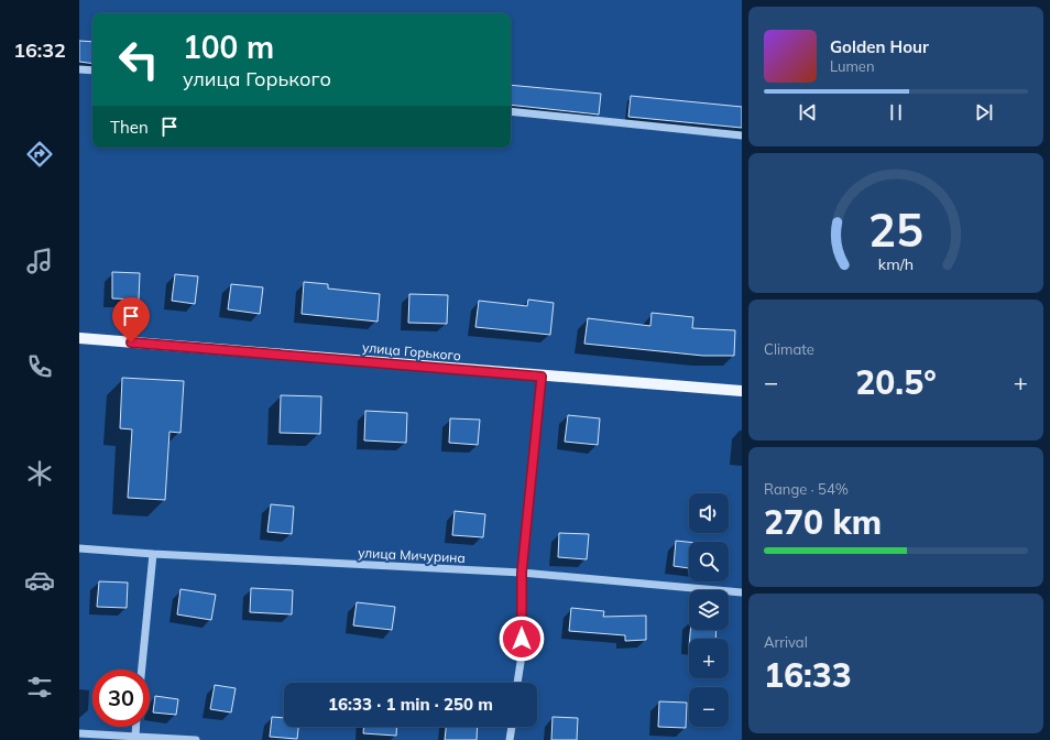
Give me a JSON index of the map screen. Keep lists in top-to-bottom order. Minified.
{"streets":{"main road":["улица Горького"],"street":["улица Мичурина"]},"page":{"tabs":"16:32","turn":["100 m","улица Горького"],"song":["Golden Hour","Lumen"],"then":"Then","tile":["Climate",["Range · 54%","270 km"],["Arrival","16:33"]],"heat":["−","20.5°","+"],"map_buttons":["+","−"],"limit":"30","trip":"16:33 · 1 min · 250 m","gauge":["25","km/h"]}}
